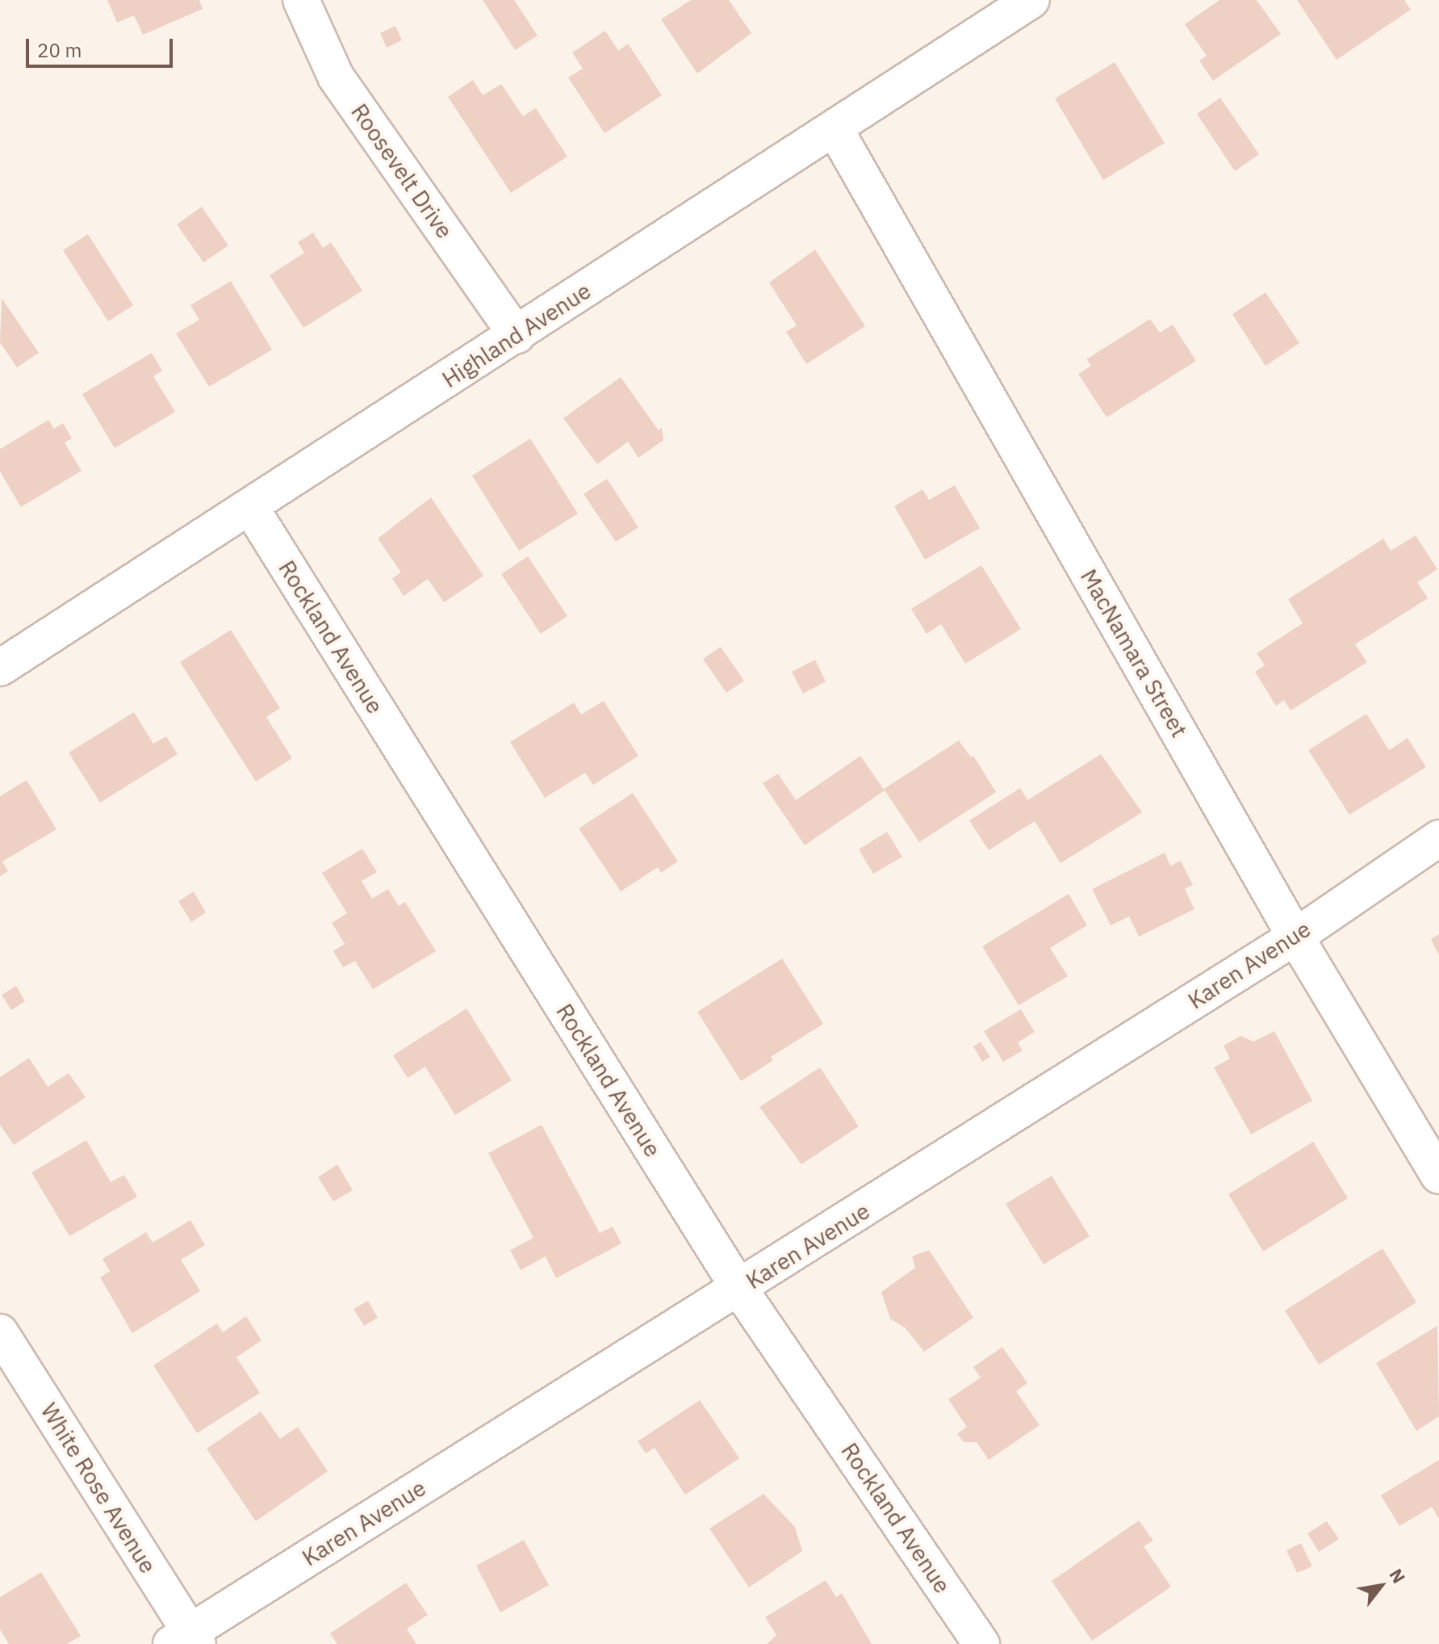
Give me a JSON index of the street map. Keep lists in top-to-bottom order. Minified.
{"streets":{"street":["Roosevelt Drive","Highland Avenue","Rockland Avenue","MacNamara Street","Karen Avenue","White Rose Avenue"]},"crossings":[["Roosevelt Drive","Highland Avenue"],["Highland Avenue","Rockland Avenue"],["Highland Avenue","MacNamara Street"],["Rockland Avenue","Karen Avenue"],["MacNamara Street","Karen Avenue"],["Karen Avenue","White Rose Avenue"]],"scale_bar":"20 m","north":"top right"}
